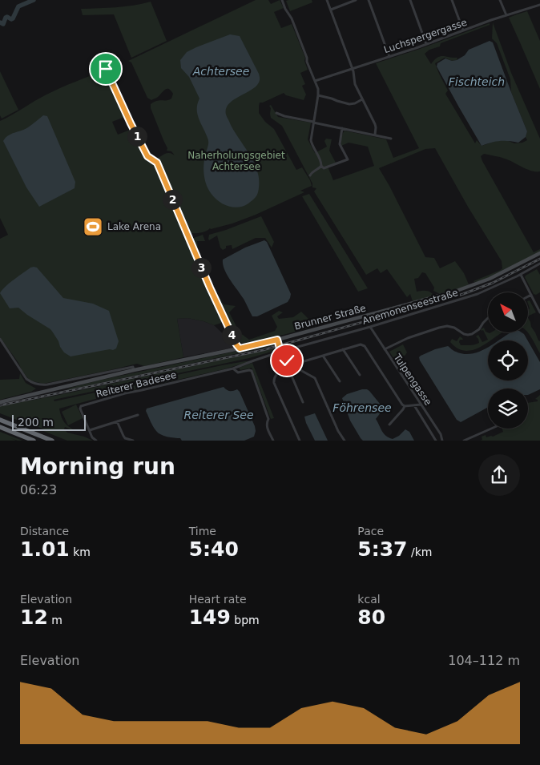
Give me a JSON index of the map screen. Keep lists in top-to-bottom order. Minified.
{"streets":{"main road":["Brunner Straße"],"street":["Luchspergergasse","Anemonenseestraße","Tulpengasse","Reiterer Badesee"]},"crossings":[["Anemonenseestraße","Tulpengasse"],["Anemonenseestraße","Reiterer Badesee"]],"water":["Achtersee","Fischteich","Föhrensee","Reiterer See"],"parks":["Naherholungsgebiet Achtersee"],"places":{"sports":["Lake Arena"]},"scale_bar":"200 m","north":"top left","page":{"pins":["1","2","3","4"],"scale":"200 m","heading":["Morning run","06:23"],"stats":[["Distance","1.01 km"],["Time","5:40"],["Pace","5:37 /km"],["Elevation","12 m"],["Heart rate","149 bpm"],["kcal","80"]],"chart":["Elevation","104–112 m"]}}
